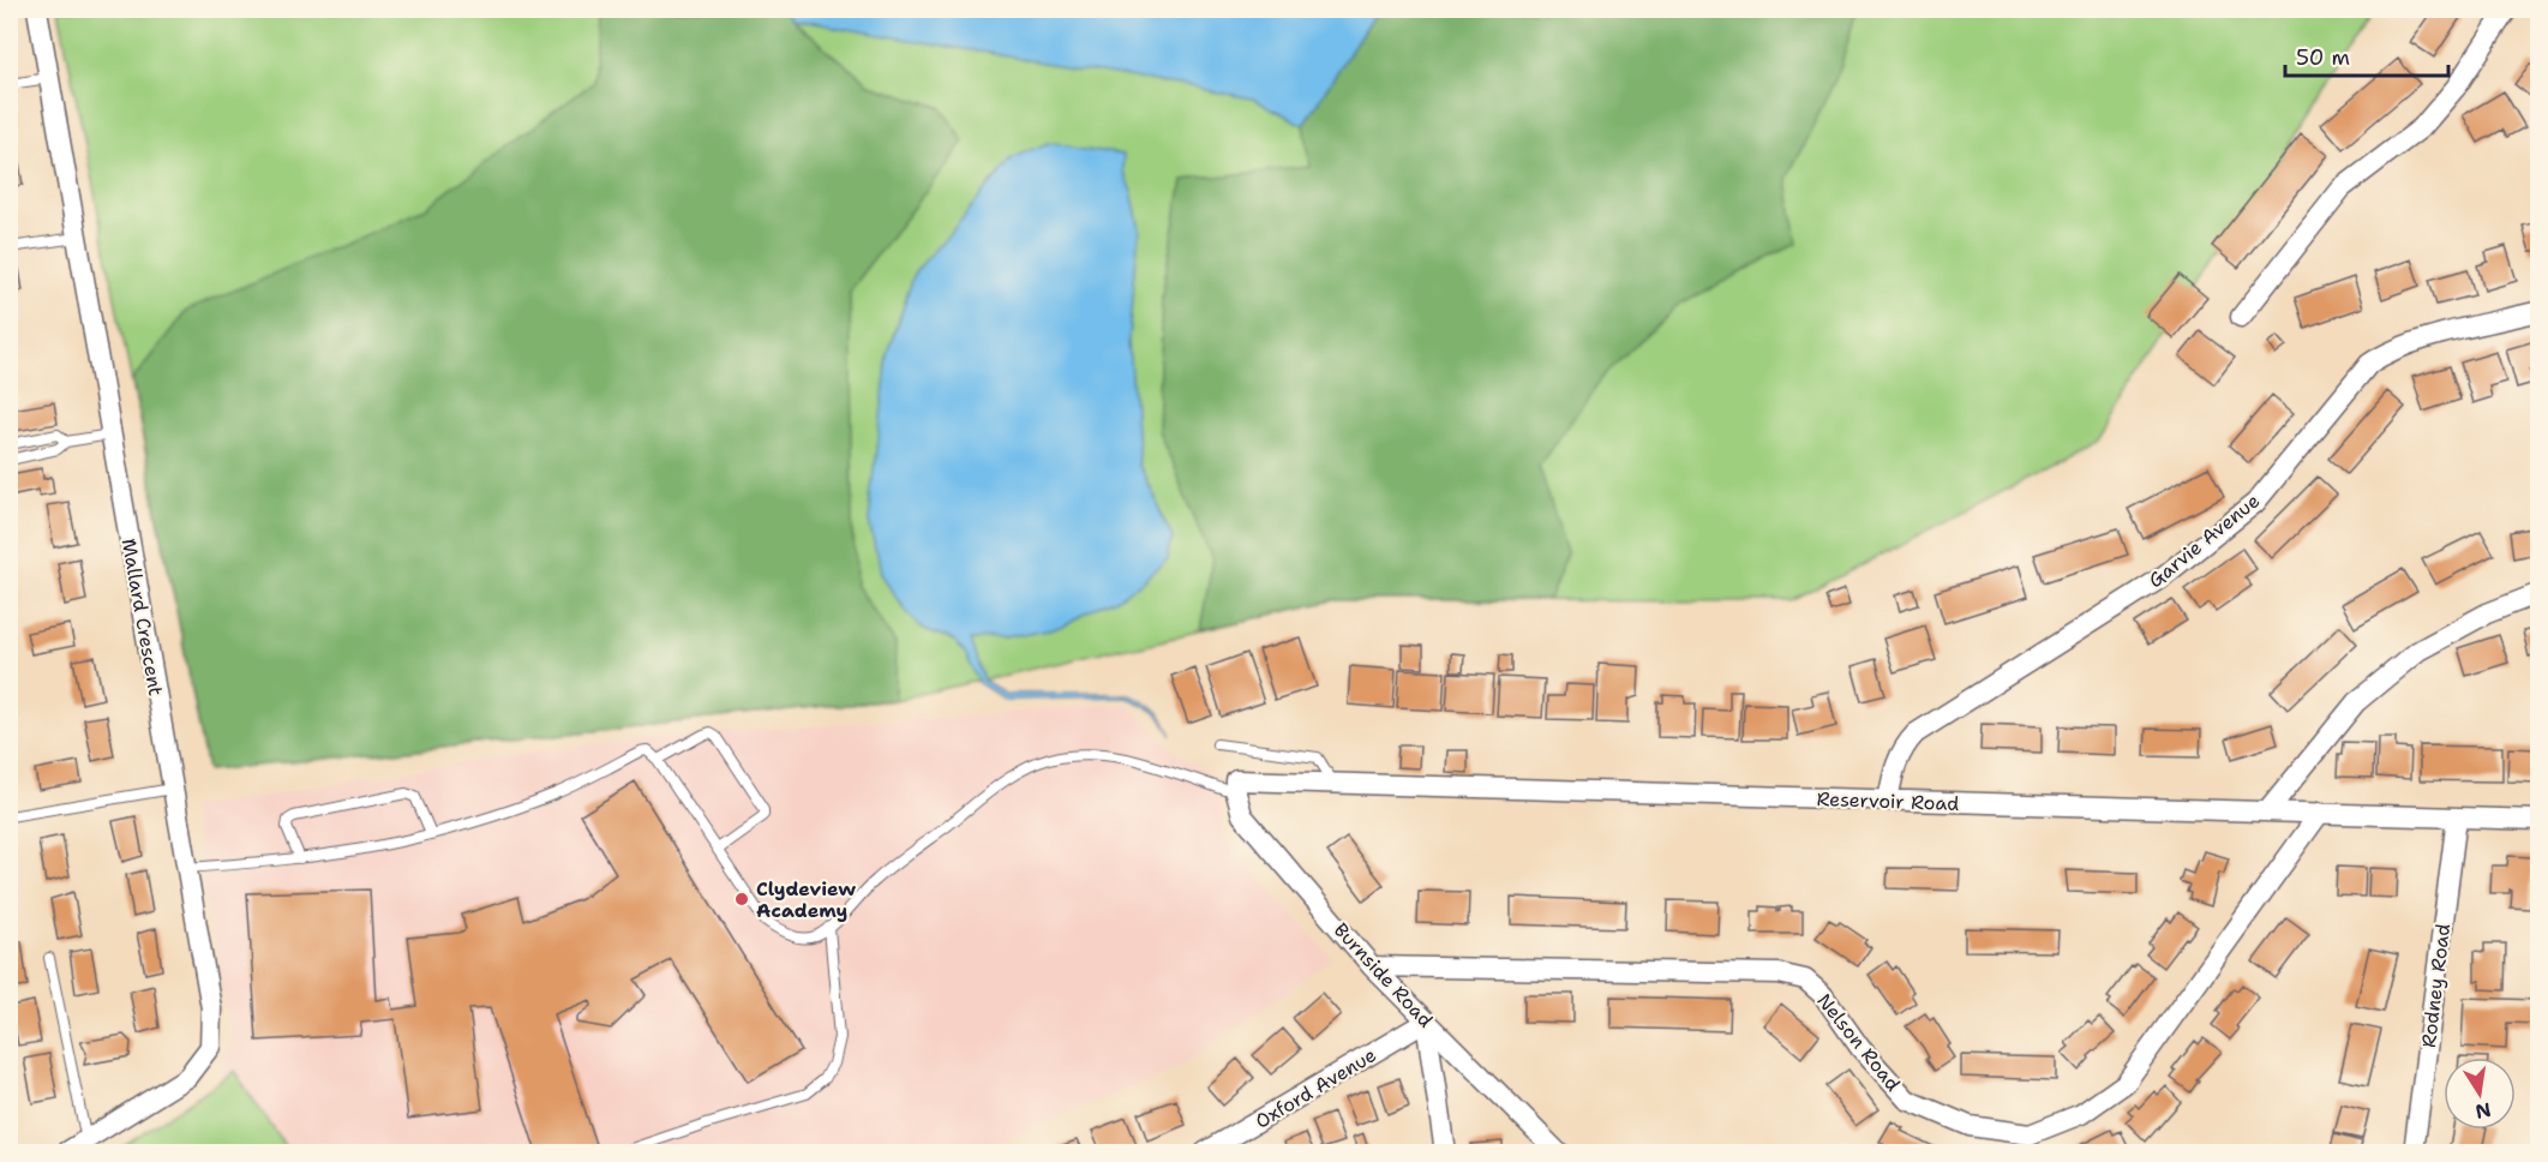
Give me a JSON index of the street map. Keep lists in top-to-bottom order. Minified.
{"streets":{"street":["Garvie Avenue","Mallard Crescent","Reservoir Road","Burnside Road","Rodney Road","Nelson Road","Oxford Avenue"]},"crossings":[["Garvie Avenue","Reservoir Road"],["Reservoir Road","Burnside Road"],["Reservoir Road","Rodney Road"],["Reservoir Road","Nelson Road"],["Burnside Road","Nelson Road"],["Burnside Road","Oxford Avenue"]],"places":["Clydeview Academy"],"scale_bar":"50 m","north":"bottom"}
